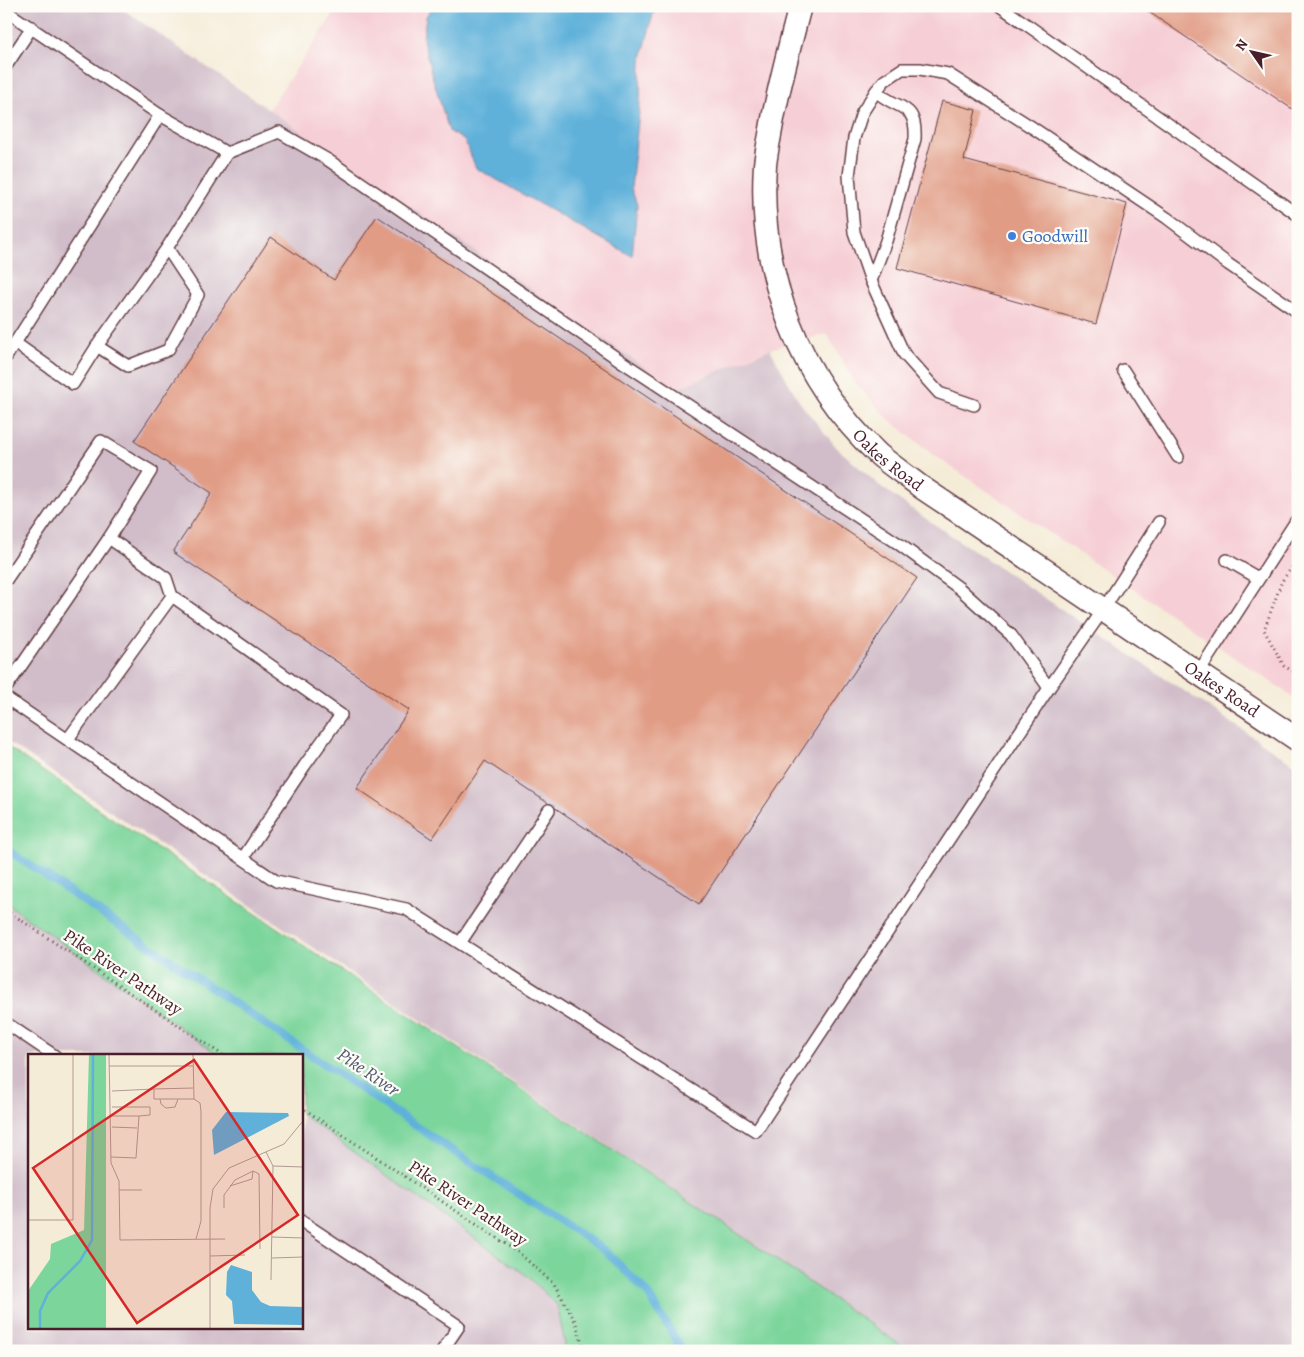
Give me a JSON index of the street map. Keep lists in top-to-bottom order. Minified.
{"streets":{"street":["Oakes Road"],"path":["Pike River Pathway"]},"water":["Pike River"],"places":["Goodwill"],"north":"top left"}
